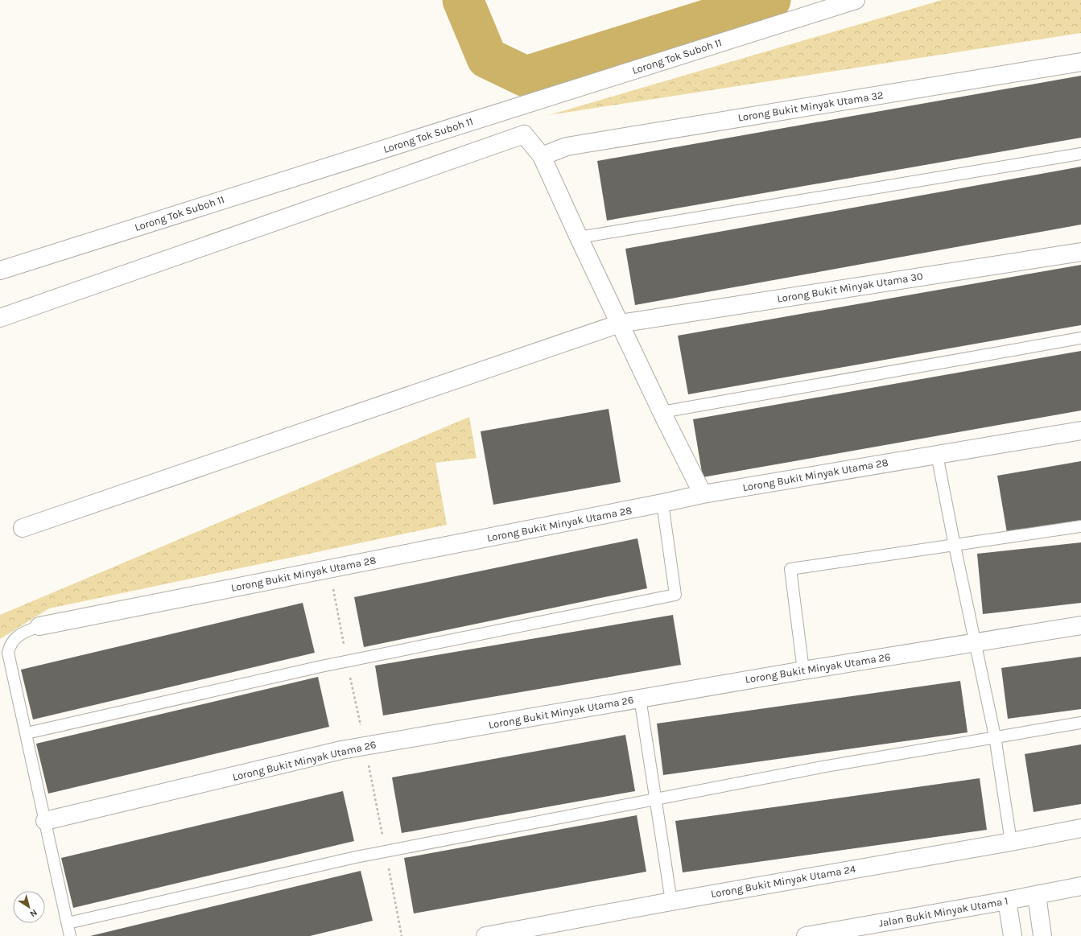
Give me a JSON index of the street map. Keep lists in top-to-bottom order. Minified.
{"streets":{"street":["Lorong Tok Suboh 11","Lorong Bukit Minyak Utama 32","Lorong Bukit Minyak Utama 30","Lorong Bukit Minyak Utama 28","Lorong Bukit Minyak Utama 26","Lorong Bukit Minyak Utama 24","Jalan Bukit Minyak Utama 1"]},"north":"bottom right"}
